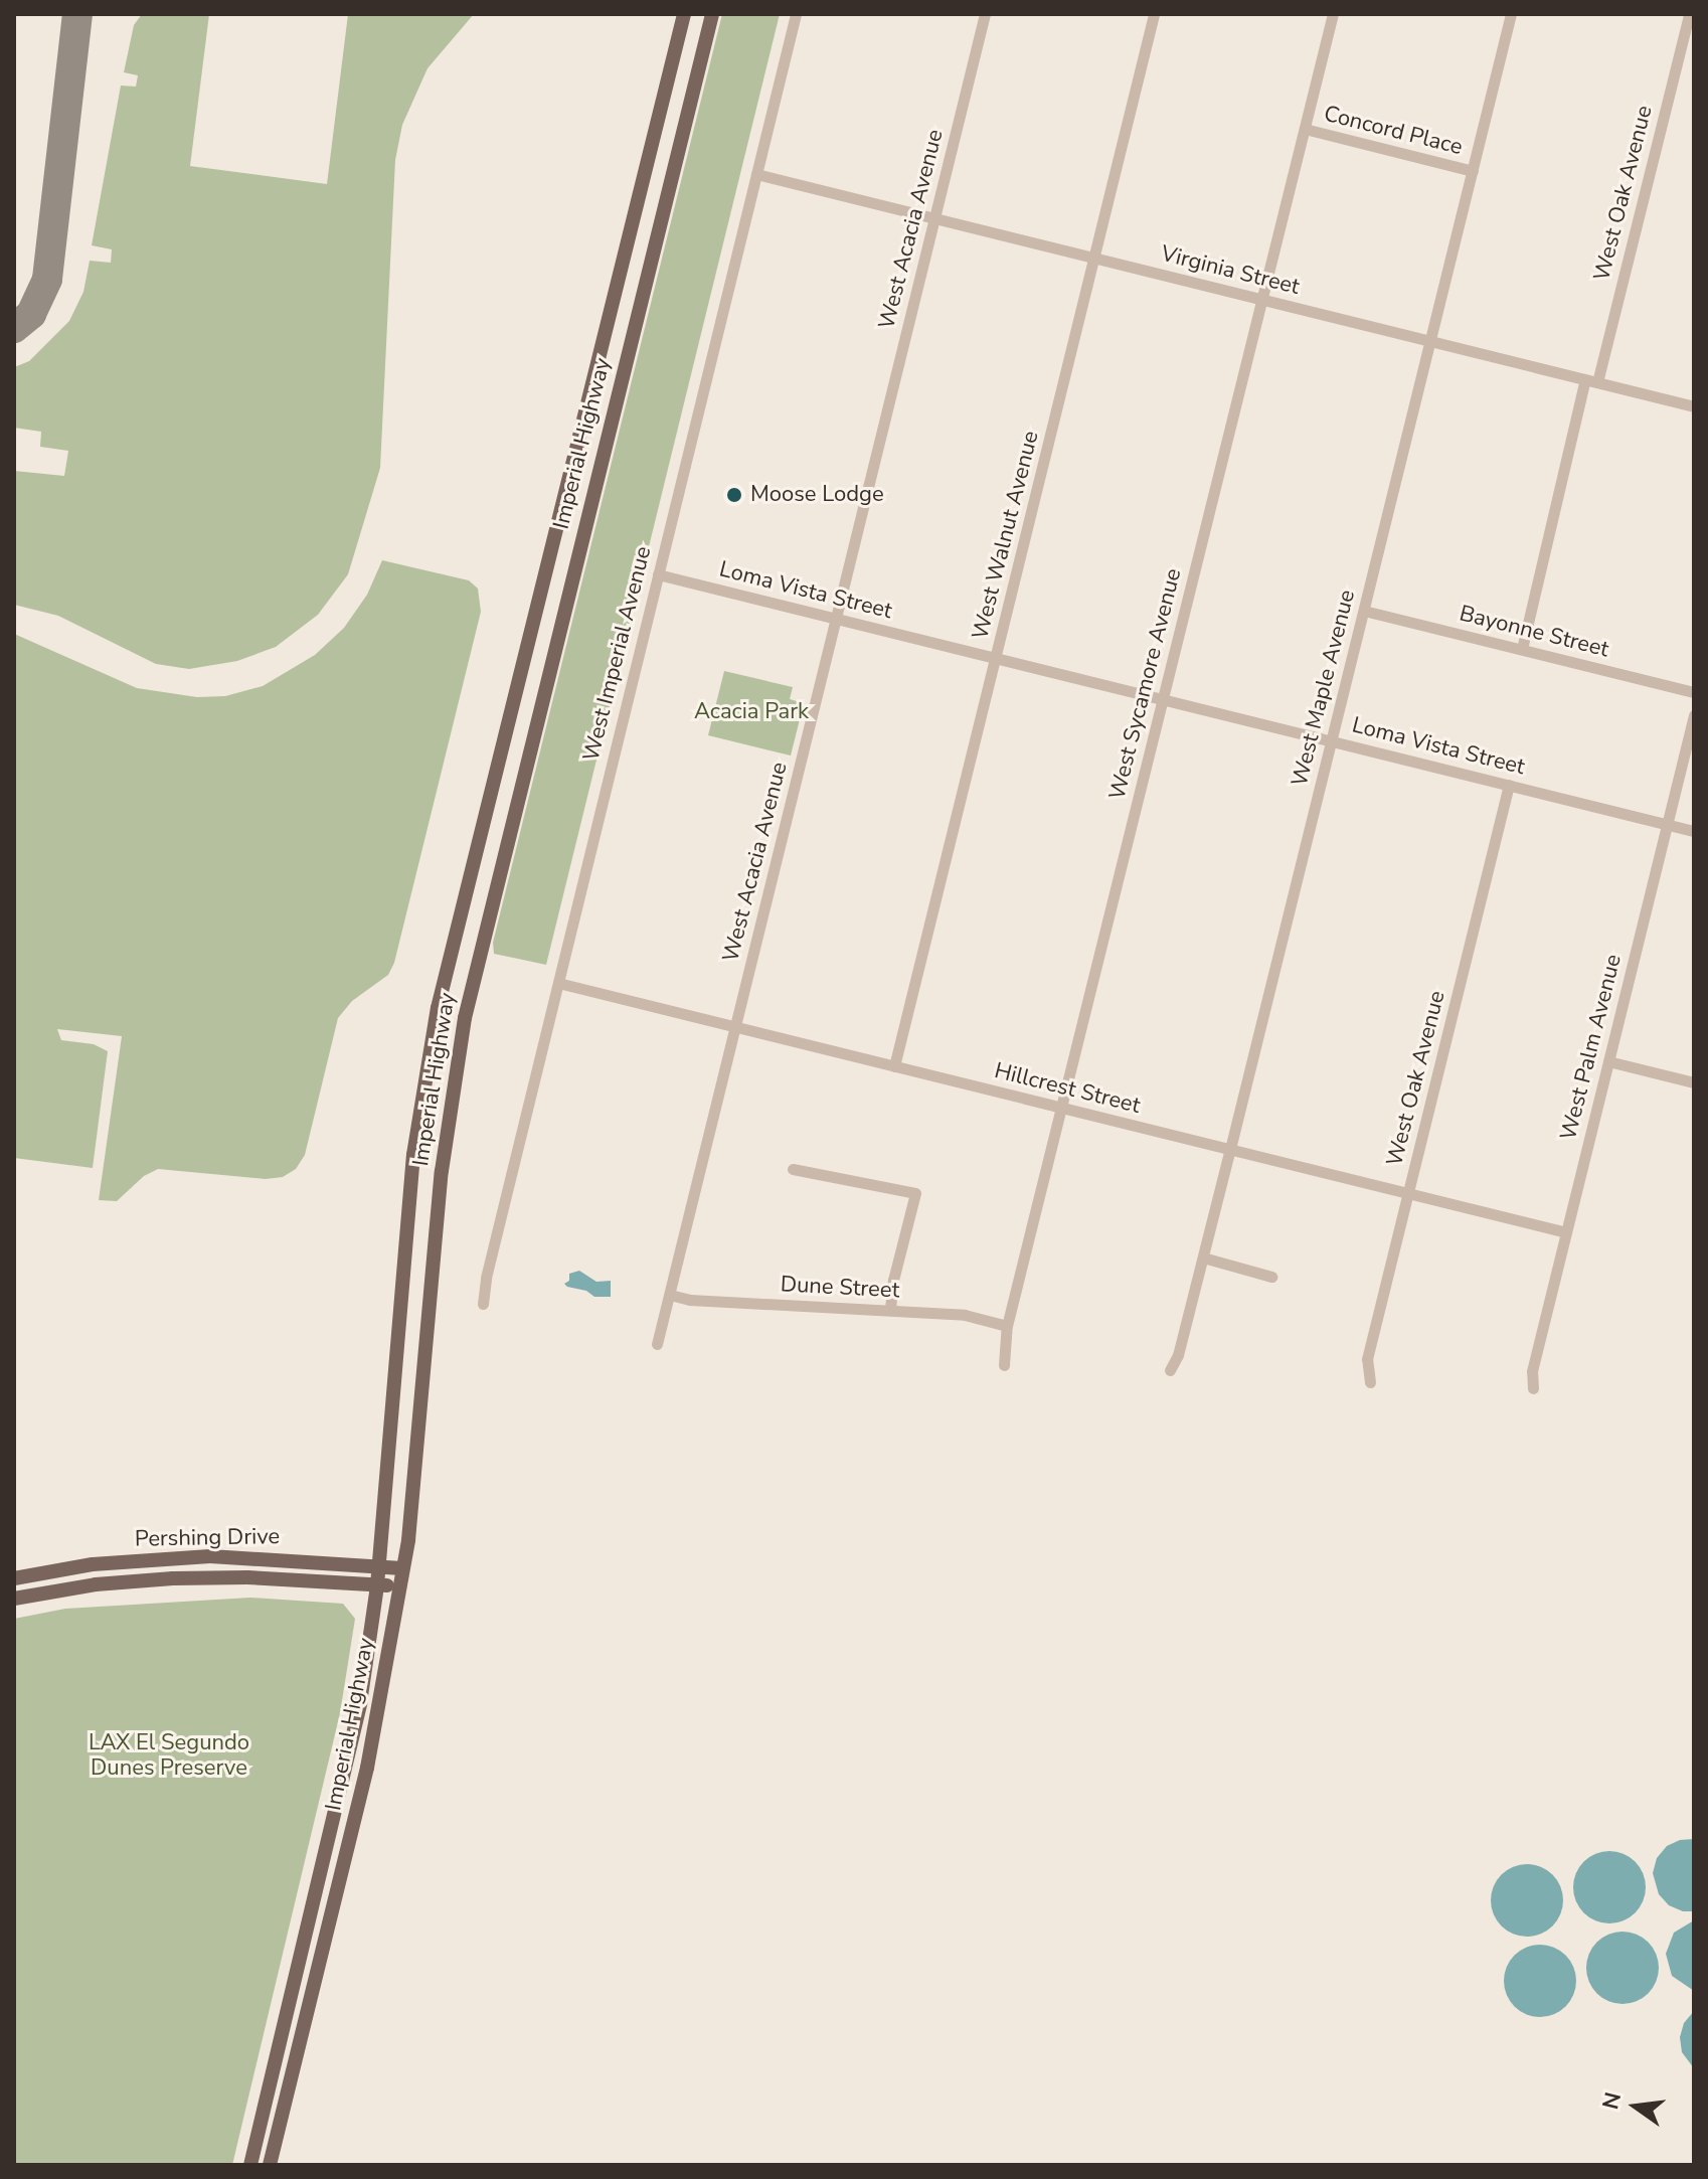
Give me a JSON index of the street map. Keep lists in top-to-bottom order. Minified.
{"streets":{"main road":["Imperial Highway","Pershing Drive"],"street":["Concord Place","West Oak Avenue","West Acacia Avenue","Virginia Street","West Walnut Avenue","Loma Vista Street","Bayonne Street","West Imperial Avenue","West Sycamore Avenue","West Maple Avenue","West Palm Avenue","Hillcrest Street","Dune Street"]},"crossings":[["Concord Place","West Sycamore Avenue"],["Concord Place","West Maple Avenue"],["West Oak Avenue","Virginia Street"],["West Oak Avenue","Loma Vista Street"],["West Oak Avenue","Hillcrest Street"],["West Acacia Avenue","Virginia Street"],["West Acacia Avenue","Loma Vista Street"],["West Acacia Avenue","Hillcrest Street"],["West Acacia Avenue","Dune Street"],["Virginia Street","West Walnut Avenue"],["Virginia Street","West Imperial Avenue"],["Virginia Street","West Sycamore Avenue"],["Virginia Street","West Maple Avenue"],["Imperial Highway","Pershing Drive"],["West Walnut Avenue","Loma Vista Street"],["West Walnut Avenue","Hillcrest Street"],["Loma Vista Street","West Imperial Avenue"],["Loma Vista Street","West Sycamore Avenue"],["Loma Vista Street","West Maple Avenue"],["Loma Vista Street","West Palm Avenue"],["Bayonne Street","West Maple Avenue"],["West Imperial Avenue","Hillcrest Street"],["West Sycamore Avenue","Hillcrest Street"],["West Sycamore Avenue","Dune Street"],["West Maple Avenue","Hillcrest Street"],["West Palm Avenue","Hillcrest Street"]],"parks":["Acacia Park","LAX El Segundo Dunes Preserve"],"places":["Moose Lodge"],"north":"left"}
